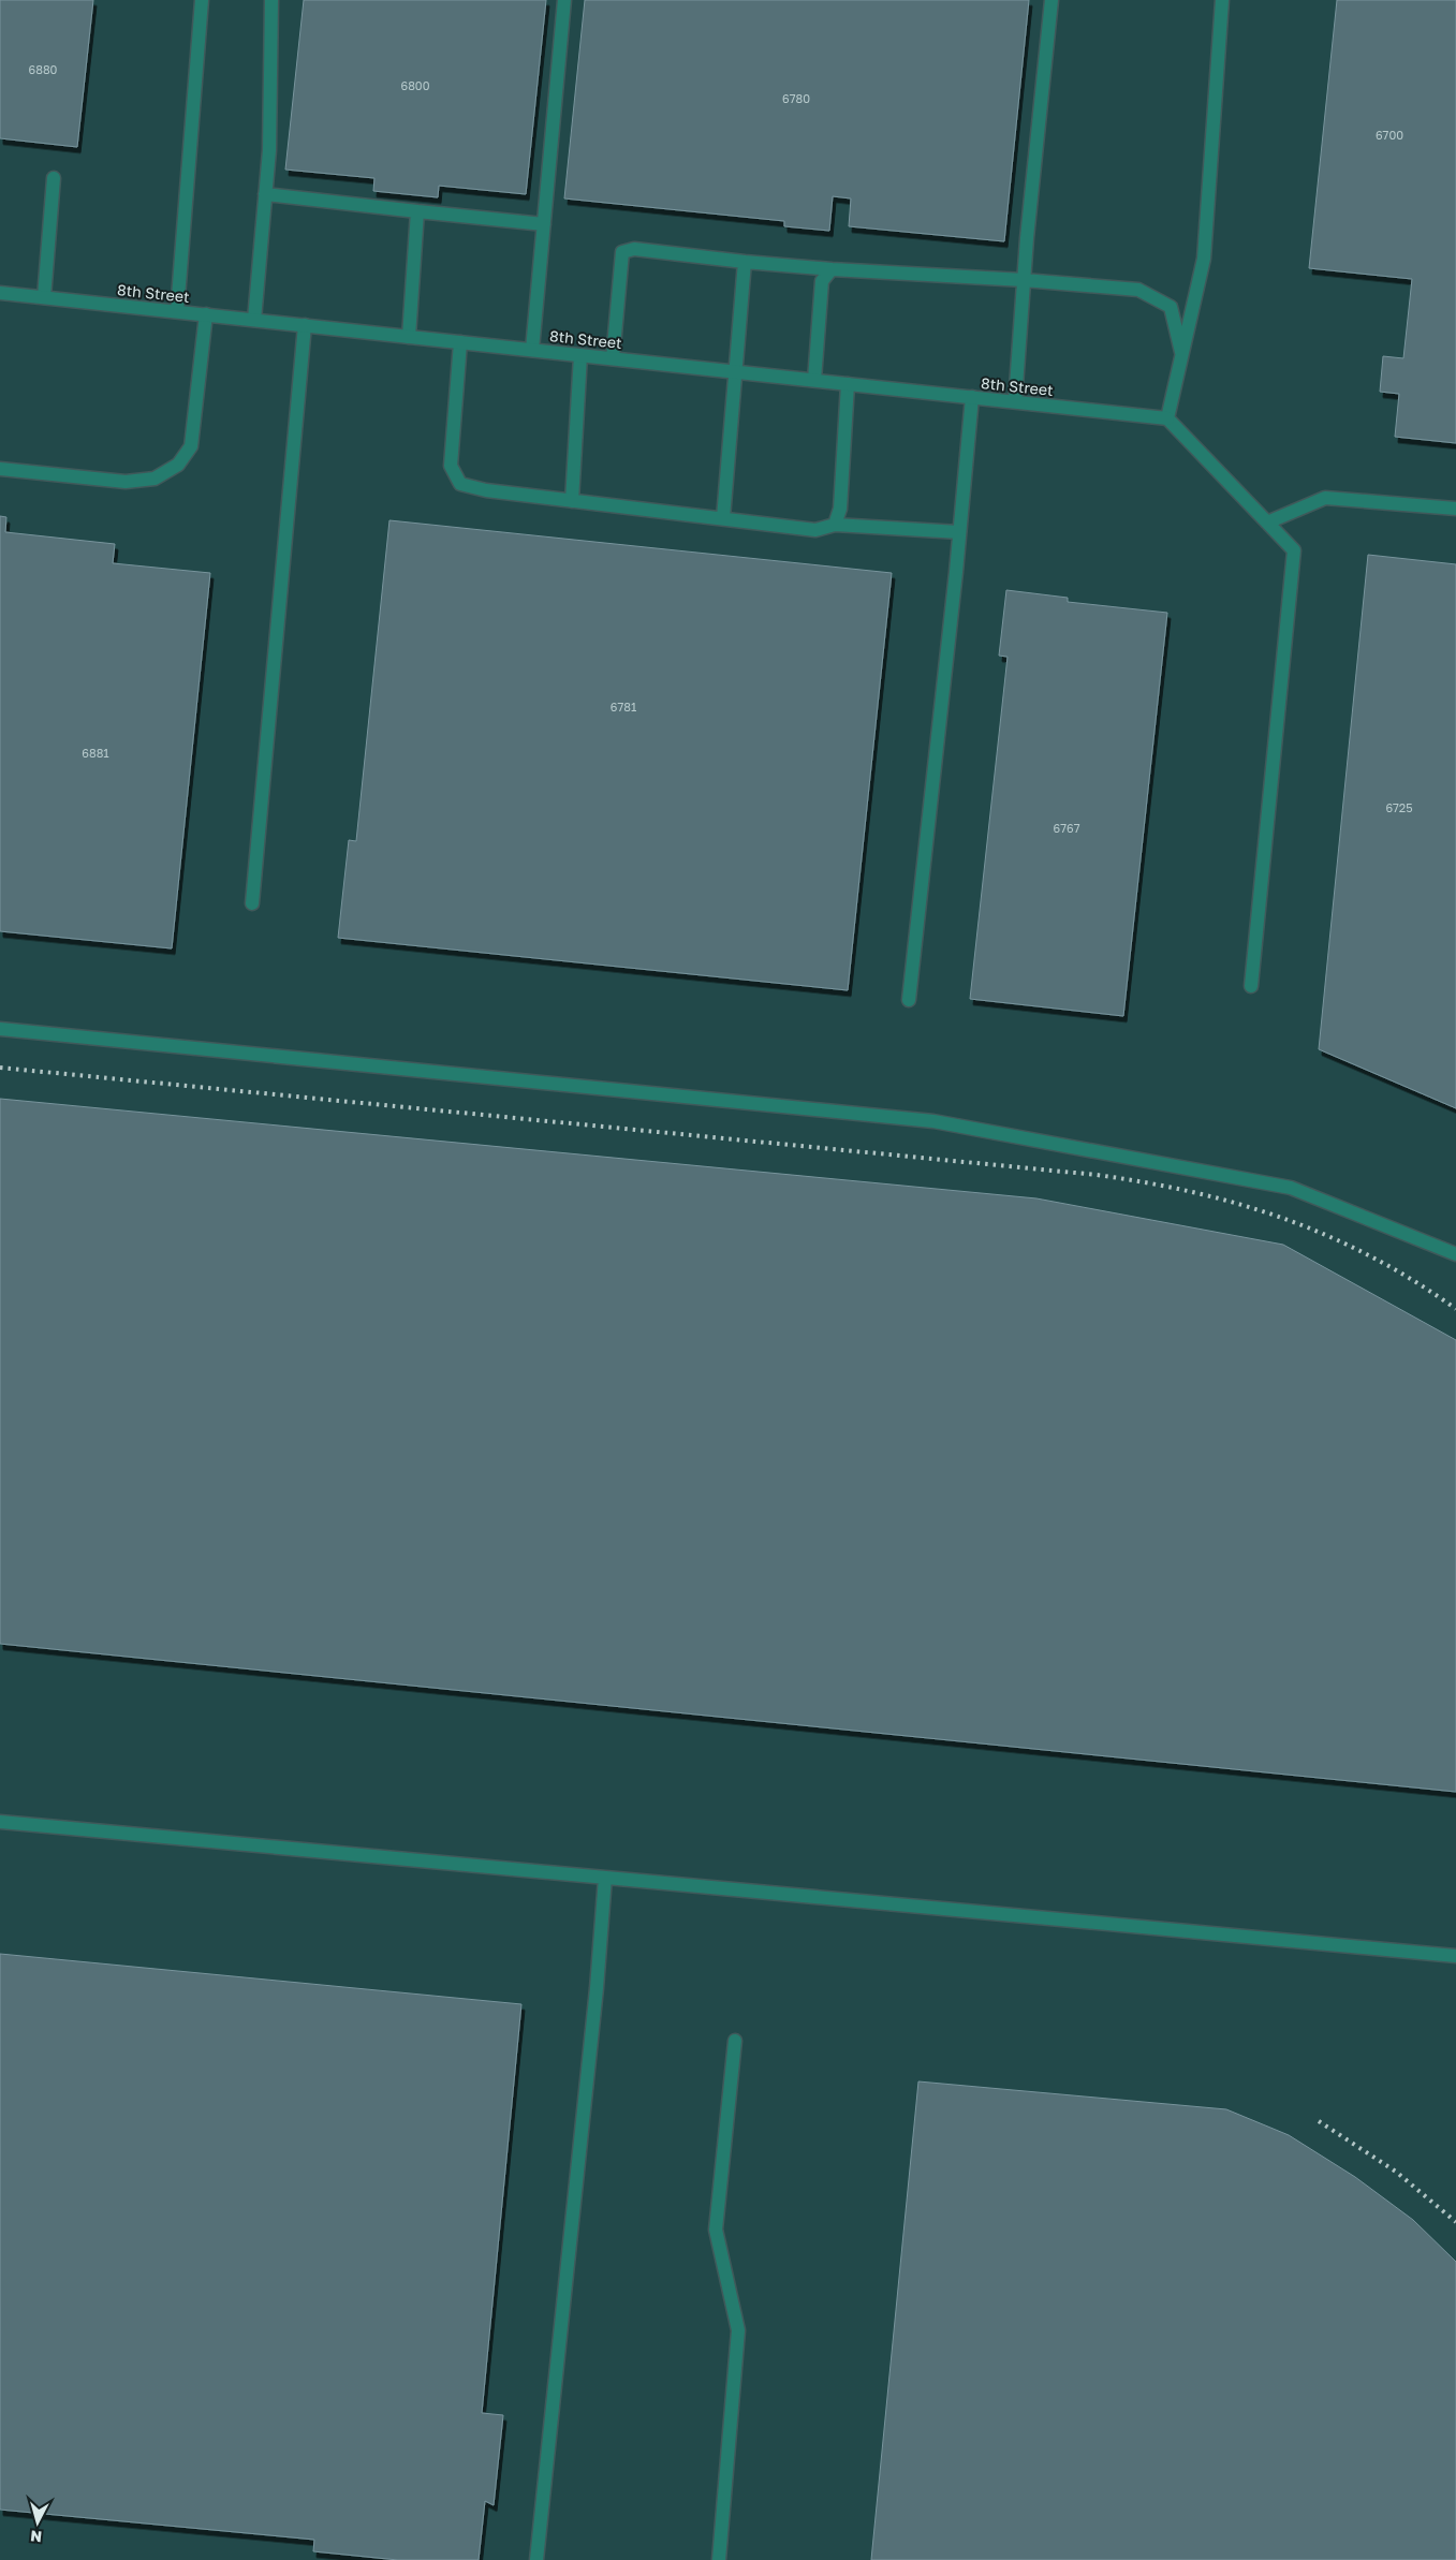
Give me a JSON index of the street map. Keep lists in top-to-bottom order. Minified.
{"streets":{"street":["8th Street"]},"house_numbers":["6880","6800","6780","6700","6781","6881","6725","6767"],"north":"bottom"}
